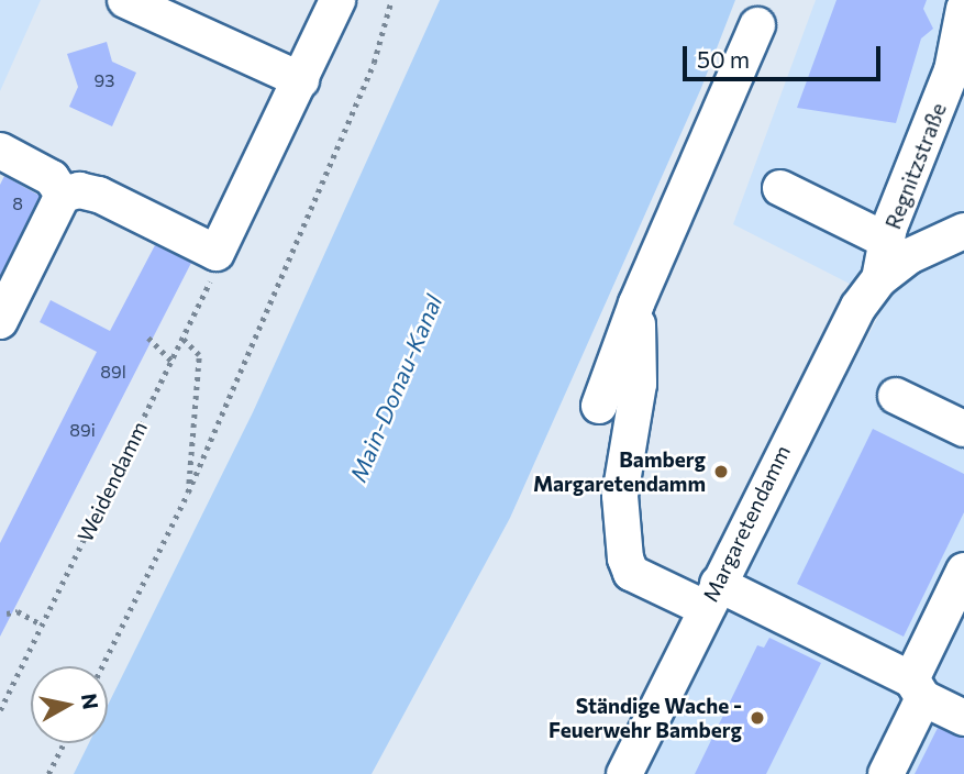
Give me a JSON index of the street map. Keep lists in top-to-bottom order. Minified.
{"streets":{"street":["Regnitzstraße","Margaretendamm"],"path":["Weidendamm"]},"crossings":[["Regnitzstraße","Margaretendamm"]],"water":["Main-Donau-Kanal"],"places":["Bamberg Margaretendamm","Ständige Wache - Feuerwehr Bamberg"],"house_numbers":["93","8","89l","89i"],"scale_bar":"50 m","north":"right"}
